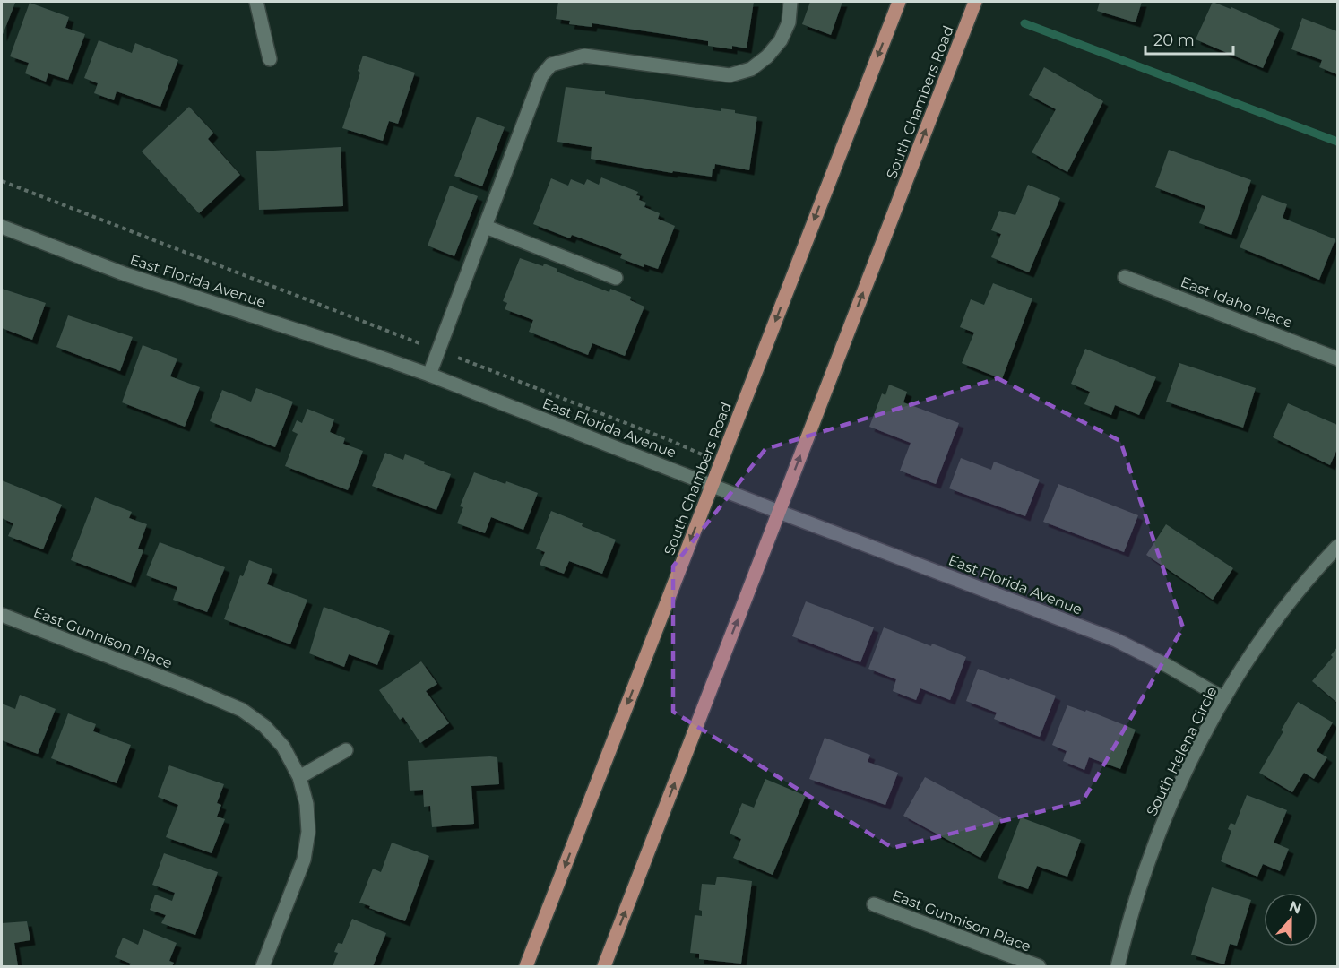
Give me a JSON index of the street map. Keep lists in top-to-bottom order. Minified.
{"streets":{"main road":["South Chambers Road"],"street":["East Florida Avenue","East Idaho Place","East Gunnison Place","South Helena Circle"]},"crossings":[["South Chambers Road","East Florida Avenue"],["East Florida Avenue","South Helena Circle"]],"scale_bar":"20 m","north":"top"}
